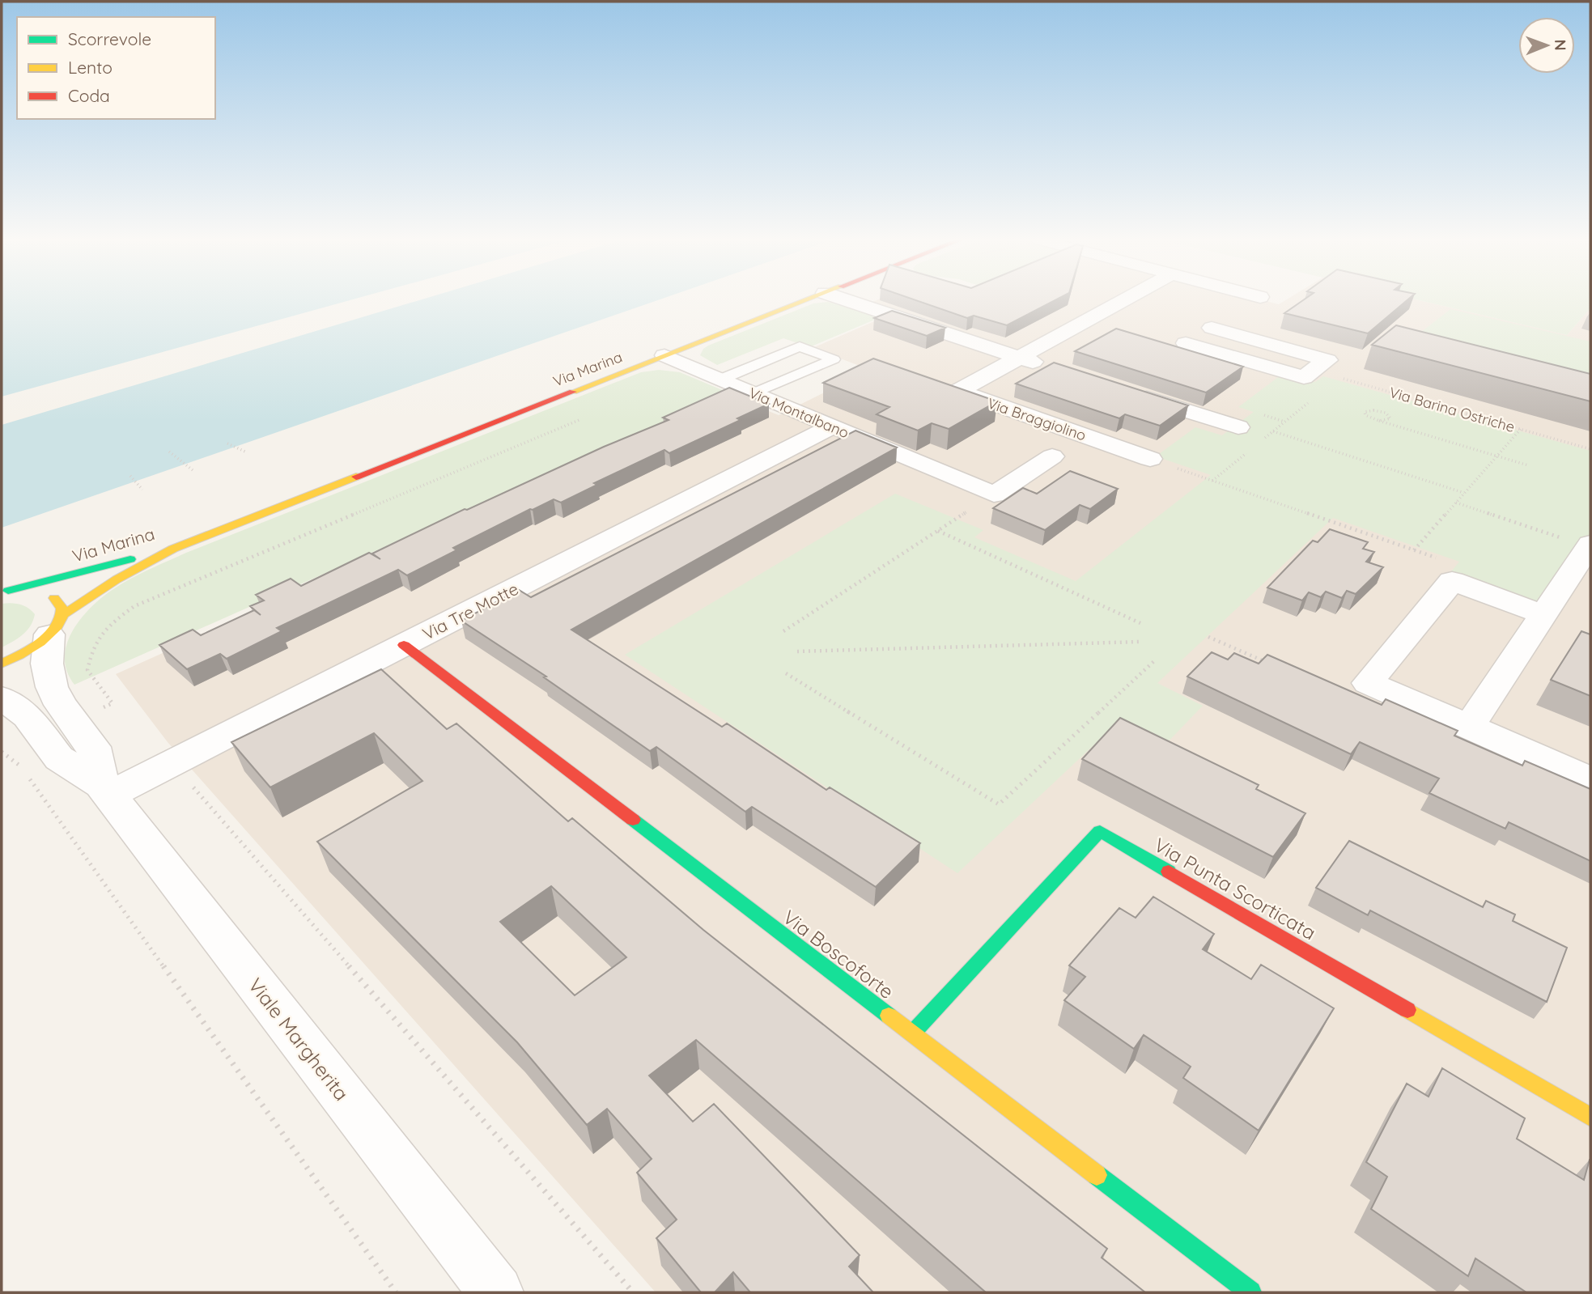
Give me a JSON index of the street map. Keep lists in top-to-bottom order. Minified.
{"streets":{"street":["Via Marina","Via Montalbano","Via Braggiolino","Via Tre Motte","Via Punta Scorticata","Via Boscoforte","Viale Margherita"],"path":["Via Barina Ostriche"]},"crossings":[["Via Marina","Via Montalbano"],["Via Marina","Viale Margherita"],["Via Montalbano","Via Tre Motte"],["Via Tre Motte","Via Boscoforte"],["Via Tre Motte","Viale Margherita"],["Via Punta Scorticata","Via Boscoforte"]],"legend":["Scorrevole","Lento","Coda"],"north":"right"}
